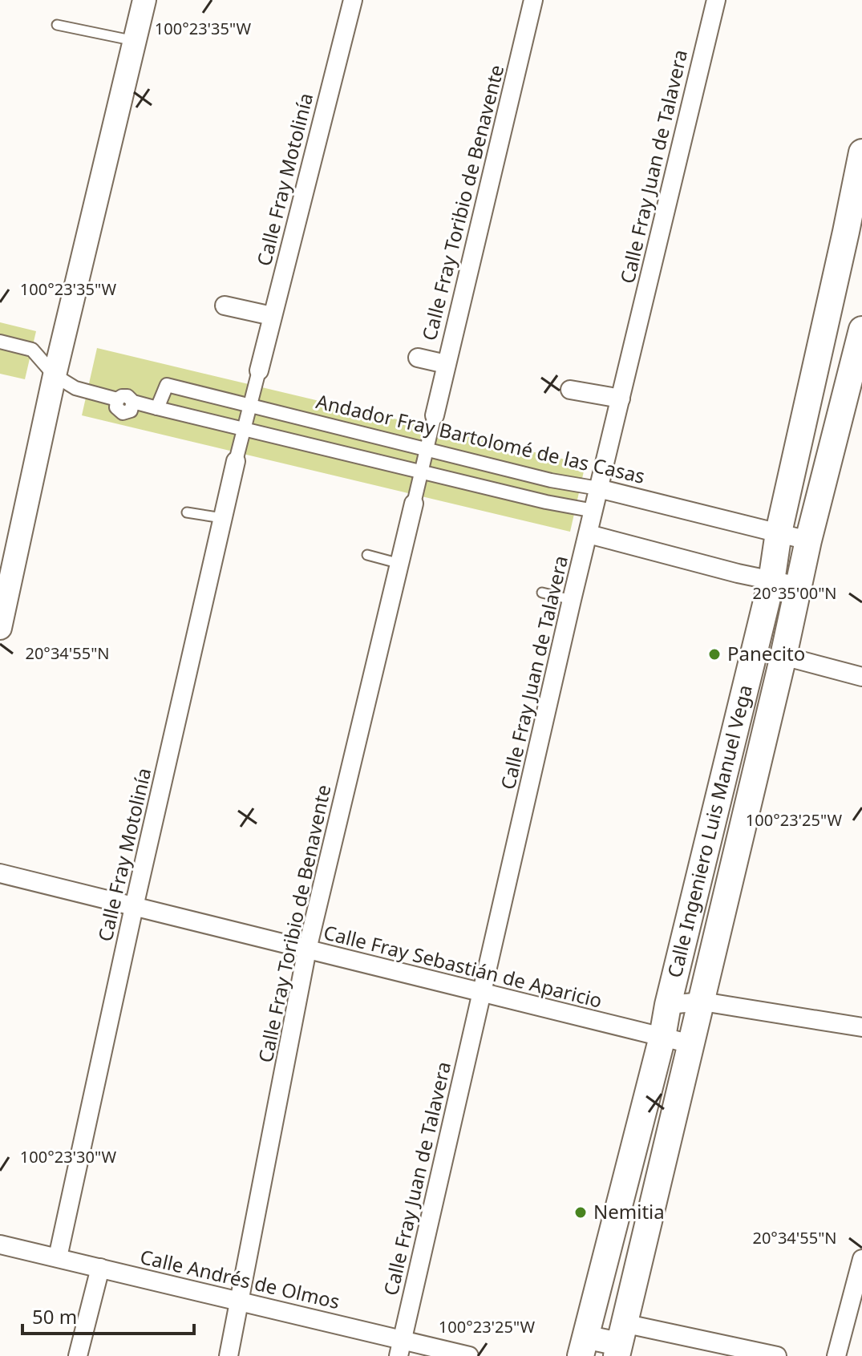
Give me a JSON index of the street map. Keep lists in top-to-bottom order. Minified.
{"streets":{"main road":["Calle Ingeniero Luis Manuel Vega"],"street":["Calle Fray Juan de Talavera","Calle Fray Motolinía","Calle Fray Toribio de Benavente","Andador Fray Bartolomé de las Casas","Calle Fray Sebastián de Aparicio","Calle Andrés de Olmos"]},"crossings":[["Calle Fray Juan de Talavera","Andador Fray Bartolomé de las Casas"],["Calle Fray Juan de Talavera","Calle Fray Sebastián de Aparicio"],["Calle Fray Juan de Talavera","Calle Andrés de Olmos"],["Calle Fray Motolinía","Calle Fray Sebastián de Aparicio"],["Calle Fray Motolinía","Calle Andrés de Olmos"],["Calle Fray Toribio de Benavente","Calle Fray Sebastián de Aparicio"],["Calle Fray Toribio de Benavente","Calle Andrés de Olmos"],["Andador Fray Bartolomé de las Casas","Calle Ingeniero Luis Manuel Vega"],["Calle Ingeniero Luis Manuel Vega","Calle Fray Sebastián de Aparicio"]],"places":["Panecito","Nemitia"],"scale_bar":"50 m","coordinates":["100°23'35\"W","20°35'00\"N","20°34'55\"N","100°23'25\"W","100°23'30\"W"]}
